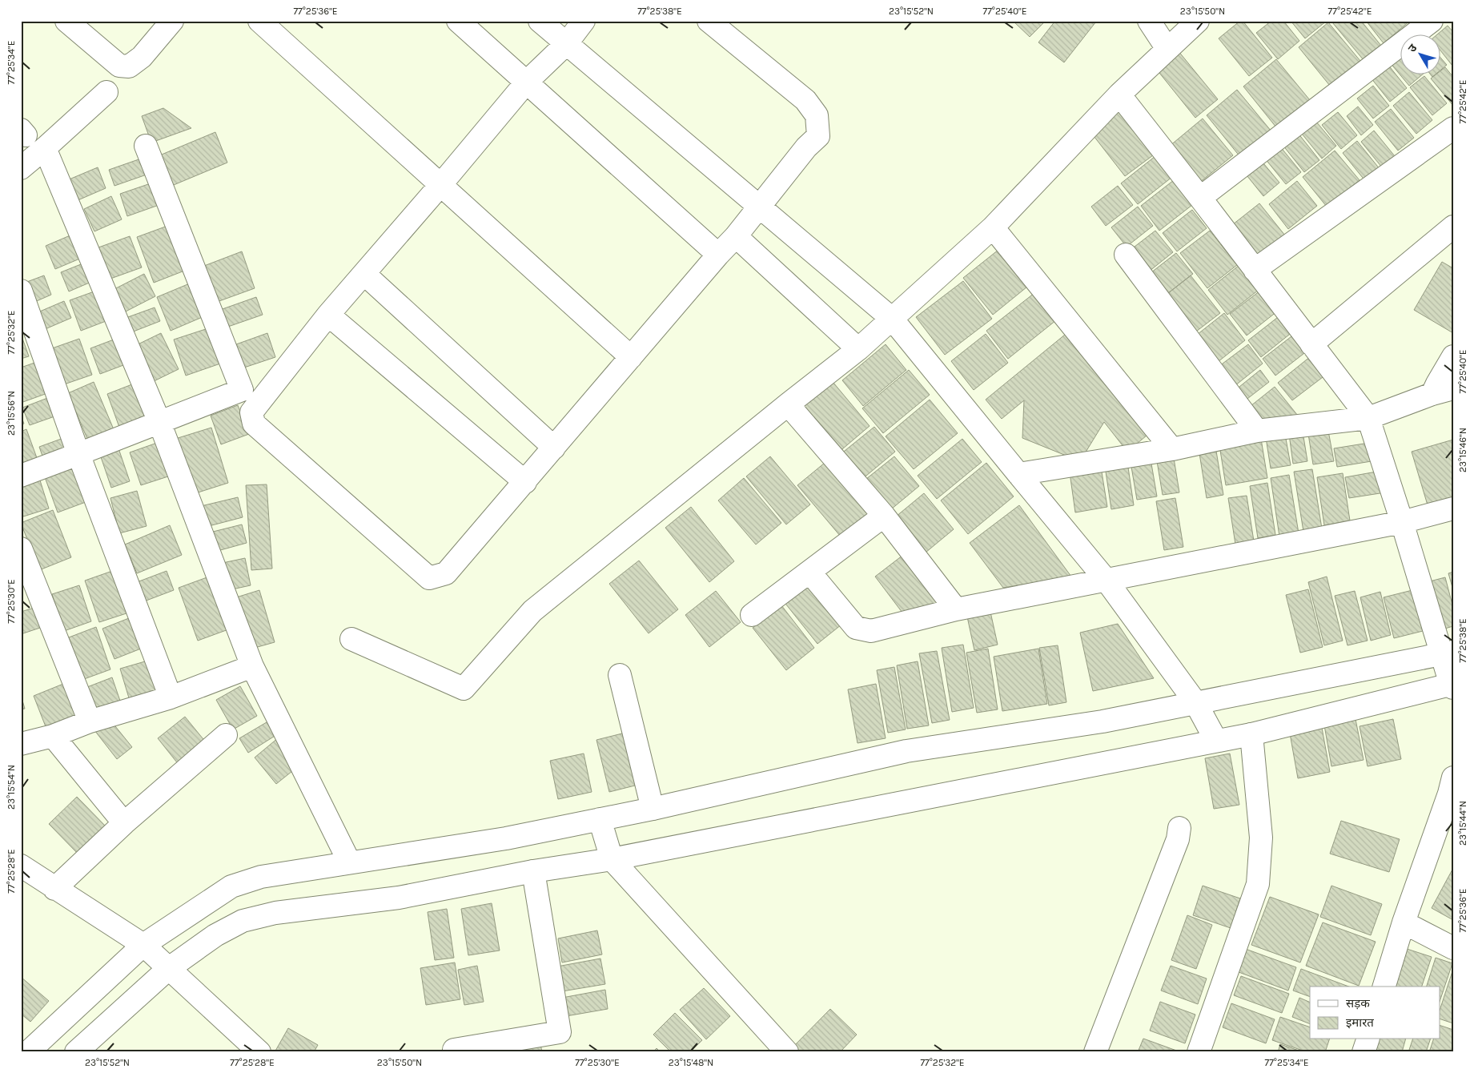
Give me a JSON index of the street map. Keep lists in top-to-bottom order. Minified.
{"legend":["सड़क","इमारत"],"north":"top left","coordinates":["77°25'36\"E","77°25'38\"E","23°15'52\"N","77°25'40\"E","23°15'50\"N","77°25'42\"E","77°25'34\"E","77°25'32\"E","23°15'56\"N","23°15'46\"N","77°25'30\"E","23°15'54\"N","23°15'44\"N","77°25'28\"E","23°15'48\"N"]}
